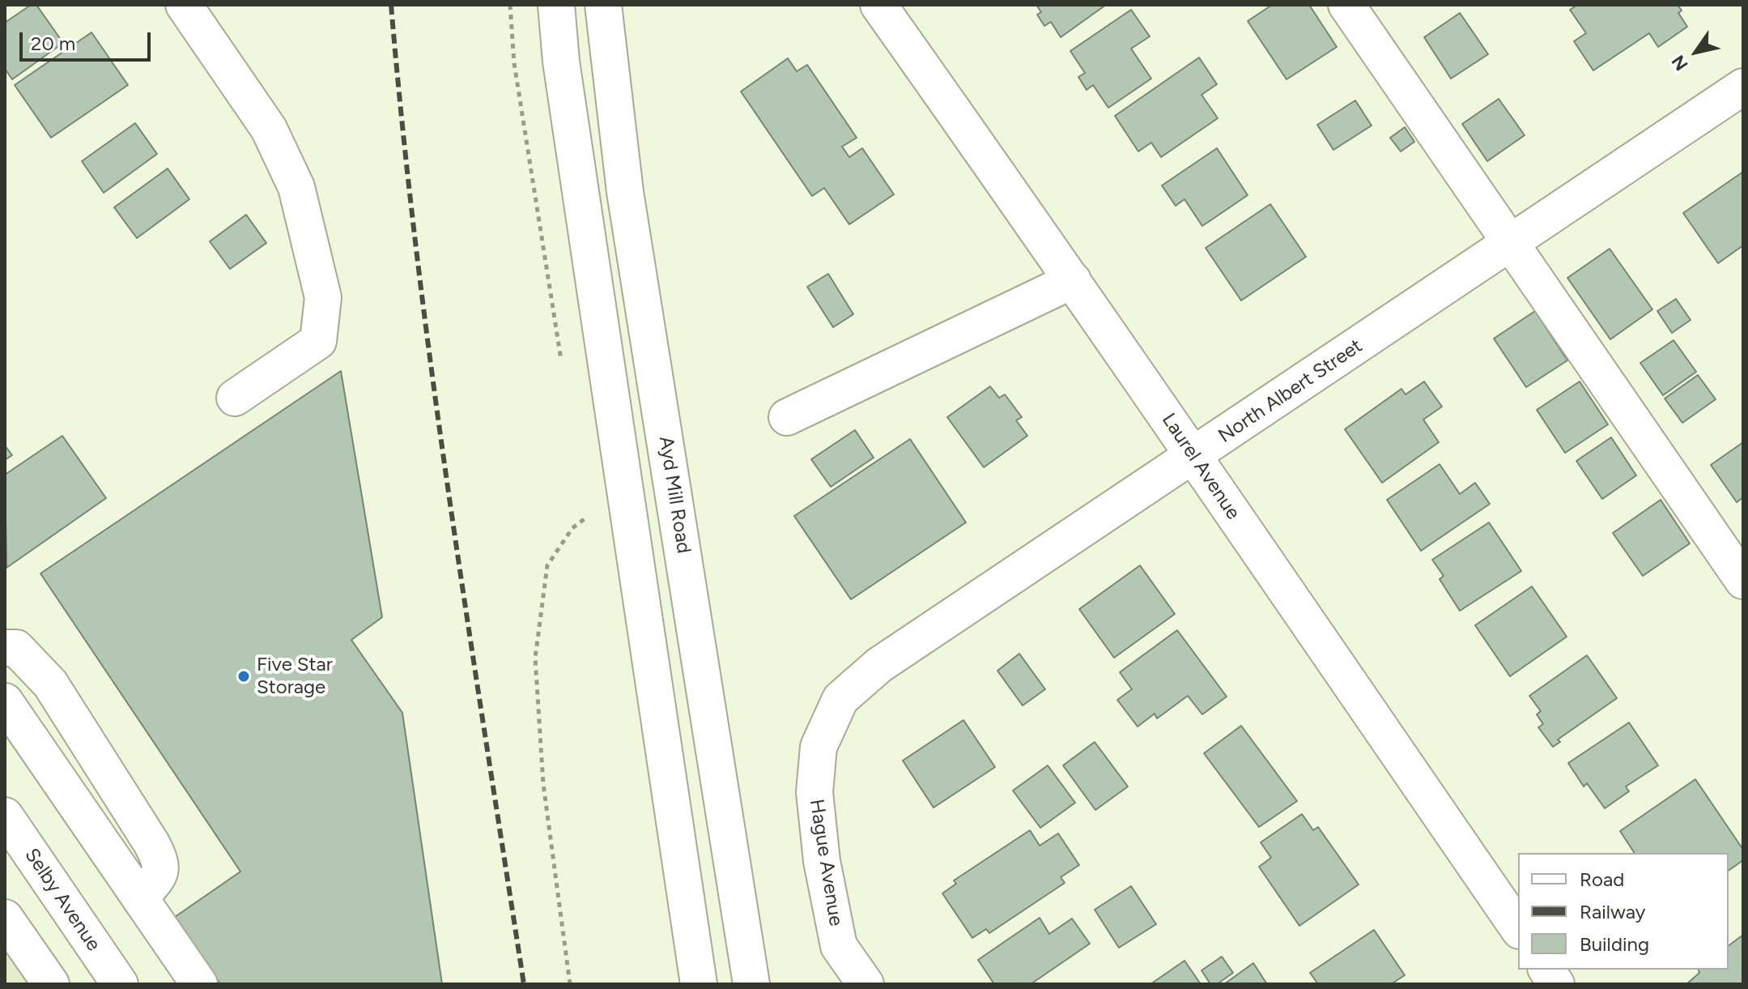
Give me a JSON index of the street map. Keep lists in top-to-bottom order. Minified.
{"streets":{"street":["North Albert Street","Laurel Avenue","Ayd Mill Road","Hague Avenue","Selby Avenue"]},"crossings":[["North Albert Street","Laurel Avenue"],["North Albert Street","Hague Avenue"]],"places":["Five Star Storage"],"legend":["Road","Railway","Building"],"scale_bar":"20 m","north":"bottom left"}
